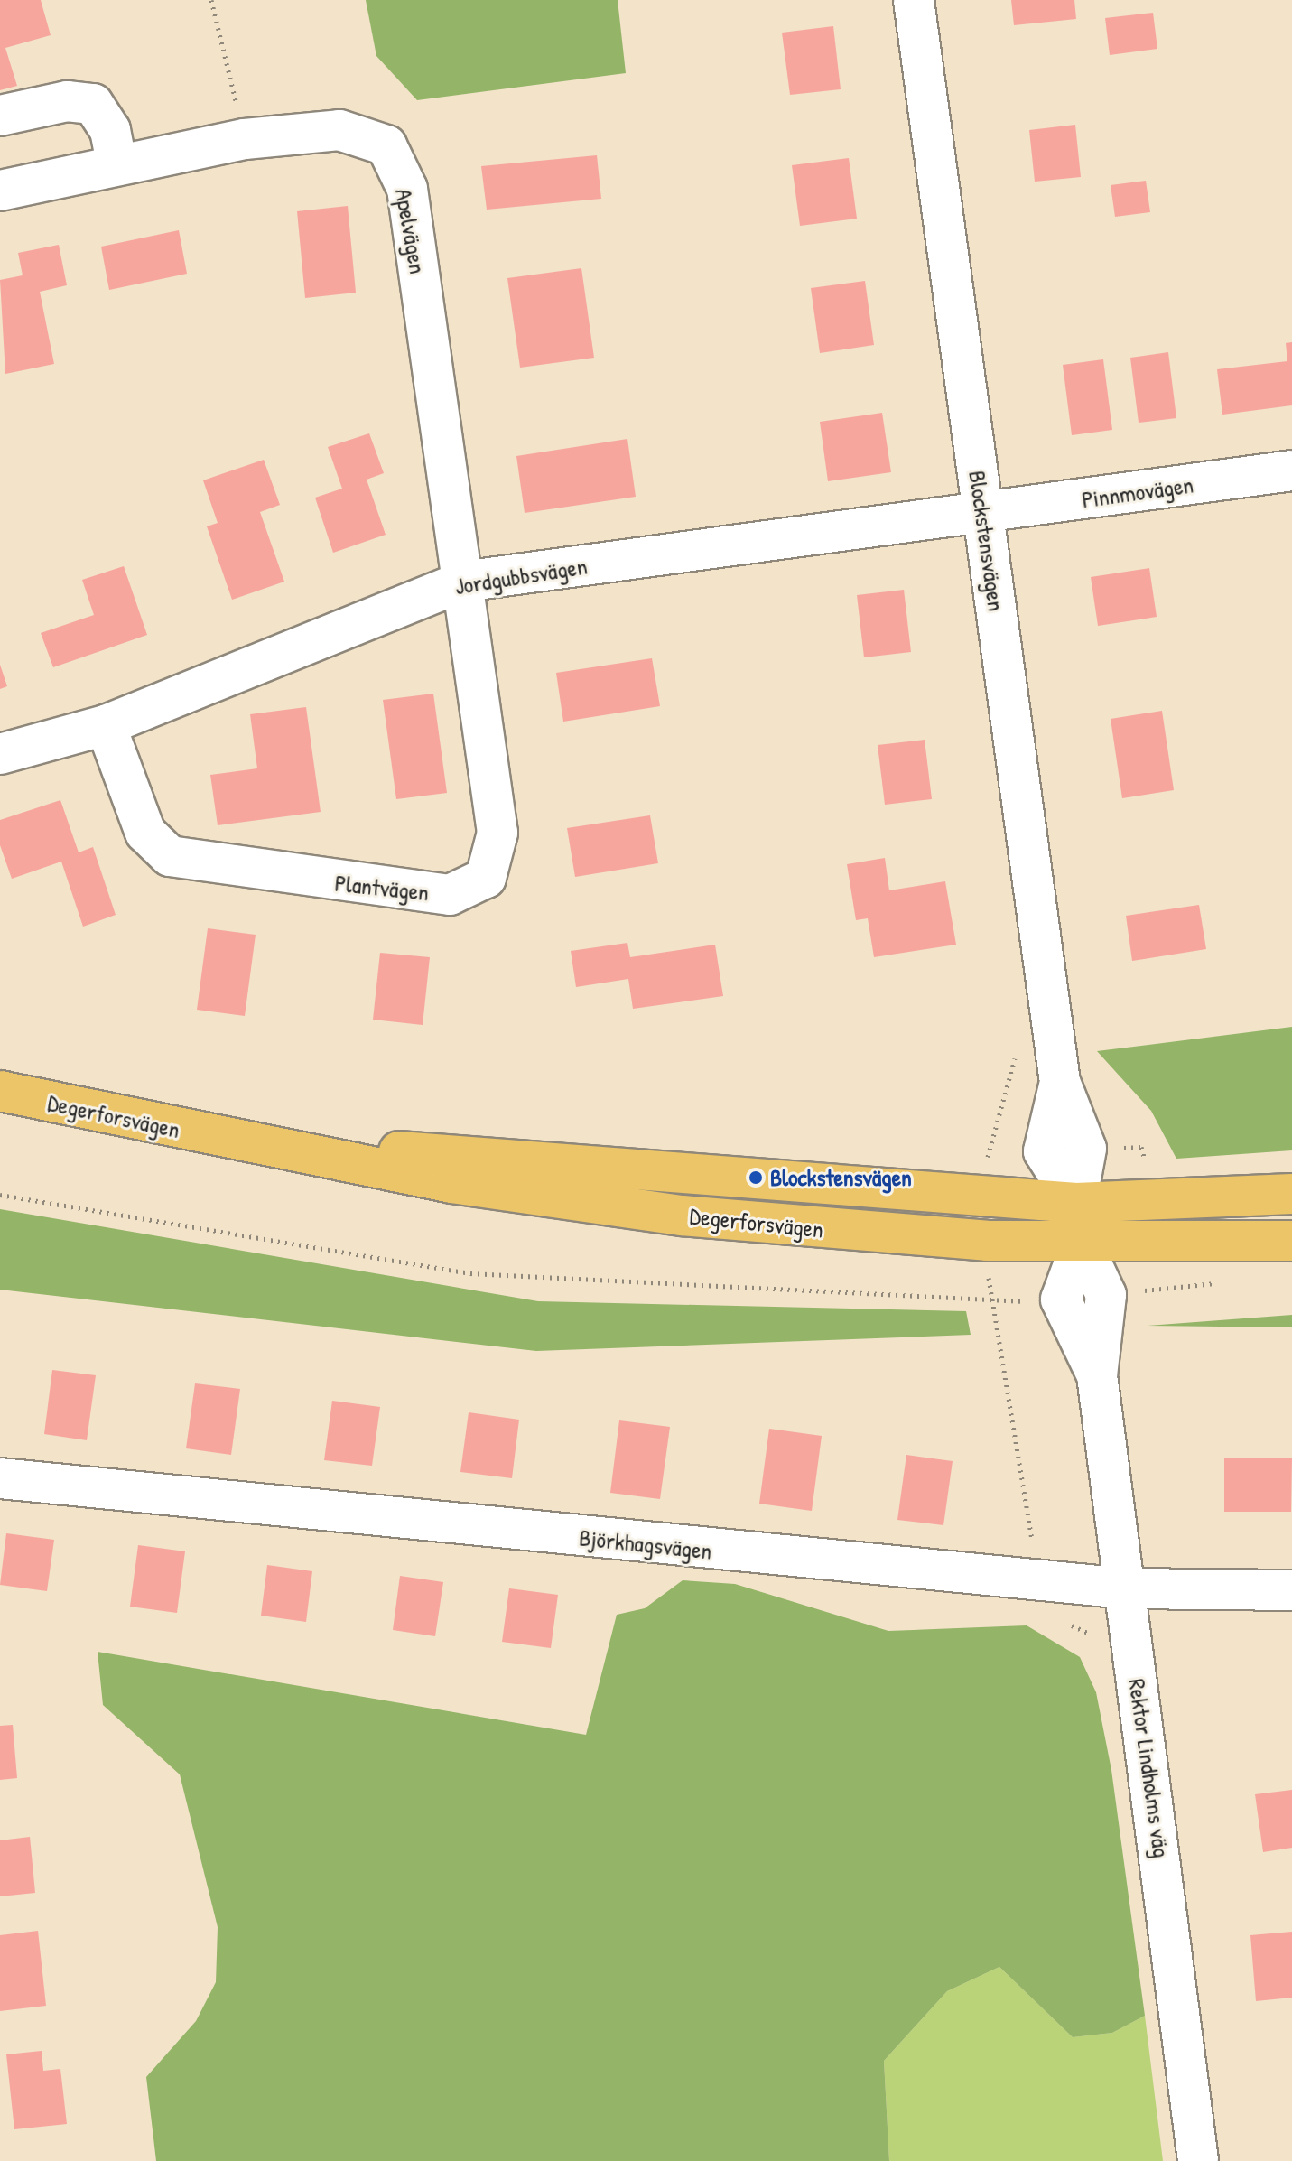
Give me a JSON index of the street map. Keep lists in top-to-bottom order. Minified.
{"streets":{"main road":["Degerforsvägen"],"street":["Apelvägen","Pinnmovägen","Blockstensvägen","Jordgubbsvägen","Plantvägen","Björkhagsvägen","Rektor Lindholms väg"]},"crossings":[["Apelvägen","Jordgubbsvägen"],["Apelvägen","Plantvägen"],["Pinnmovägen","Blockstensvägen"],["Pinnmovägen","Jordgubbsvägen"],["Blockstensvägen","Jordgubbsvägen"],["Blockstensvägen","Degerforsvägen"],["Jordgubbsvägen","Plantvägen"],["Degerforsvägen","Rektor Lindholms väg"],["Björkhagsvägen","Rektor Lindholms väg"]],"places":["Blockstensvägen"]}
